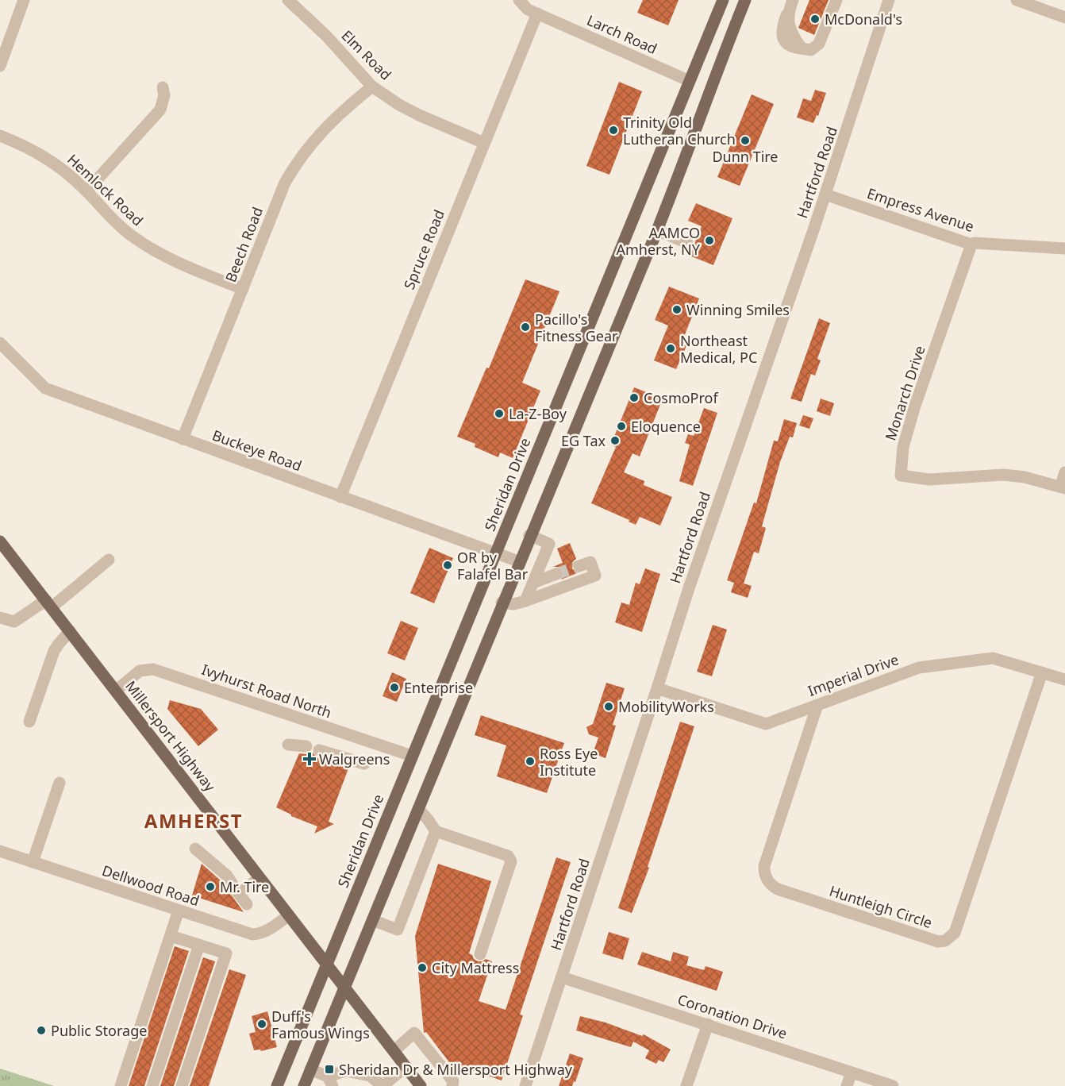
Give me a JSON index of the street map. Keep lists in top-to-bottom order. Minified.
{"streets":{"main road":["Sheridan Drive","Millersport Highway"],"street":["Larch Road","Elm Road","Hartford Road","Hemlock Road","Empress Avenue","Beech Road","Spruce Road","Monarch Drive","Buckeye Road","Imperial Drive","Ivyhurst Road North","Dellwood Road","Huntleigh Circle","Coronation Drive"]},"crossings":[["Larch Road","Spruce Road"],["Larch Road","Sheridan Drive"],["Elm Road","Beech Road"],["Elm Road","Spruce Road"],["Hartford Road","Empress Avenue"],["Hartford Road","Imperial Drive"],["Hartford Road","Coronation Drive"],["Hemlock Road","Beech Road"],["Empress Avenue","Monarch Drive"],["Beech Road","Buckeye Road"],["Spruce Road","Buckeye Road"],["Buckeye Road","Sheridan Drive"],["Sheridan Drive","Ivyhurst Road North"],["Sheridan Drive","Millersport Highway"],["Imperial Drive","Huntleigh Circle"],["Ivyhurst Road North","Millersport Highway"],["Millersport Highway","Dellwood Road"]],"districts":["AMHERST"],"places":{"other":["McDonald's","Trinity Old Lutheran Church","Dunn Tire","AAMCO Amherst, NY","Winning Smiles","Pacillo's Fitness Gear","Northeast Medical, PC","CosmoProf","La-Z-Boy","Eloquence","EG Tax","OR by Falafel Bar","Enterprise","MobilityWorks","Ross Eye Institute","Mr. Tire","City Mattress","Duff's Famous Wings","Public Storage"],"health":["Walgreens"],"transit":["Sheridan Dr & Millersport Highway"]}}
